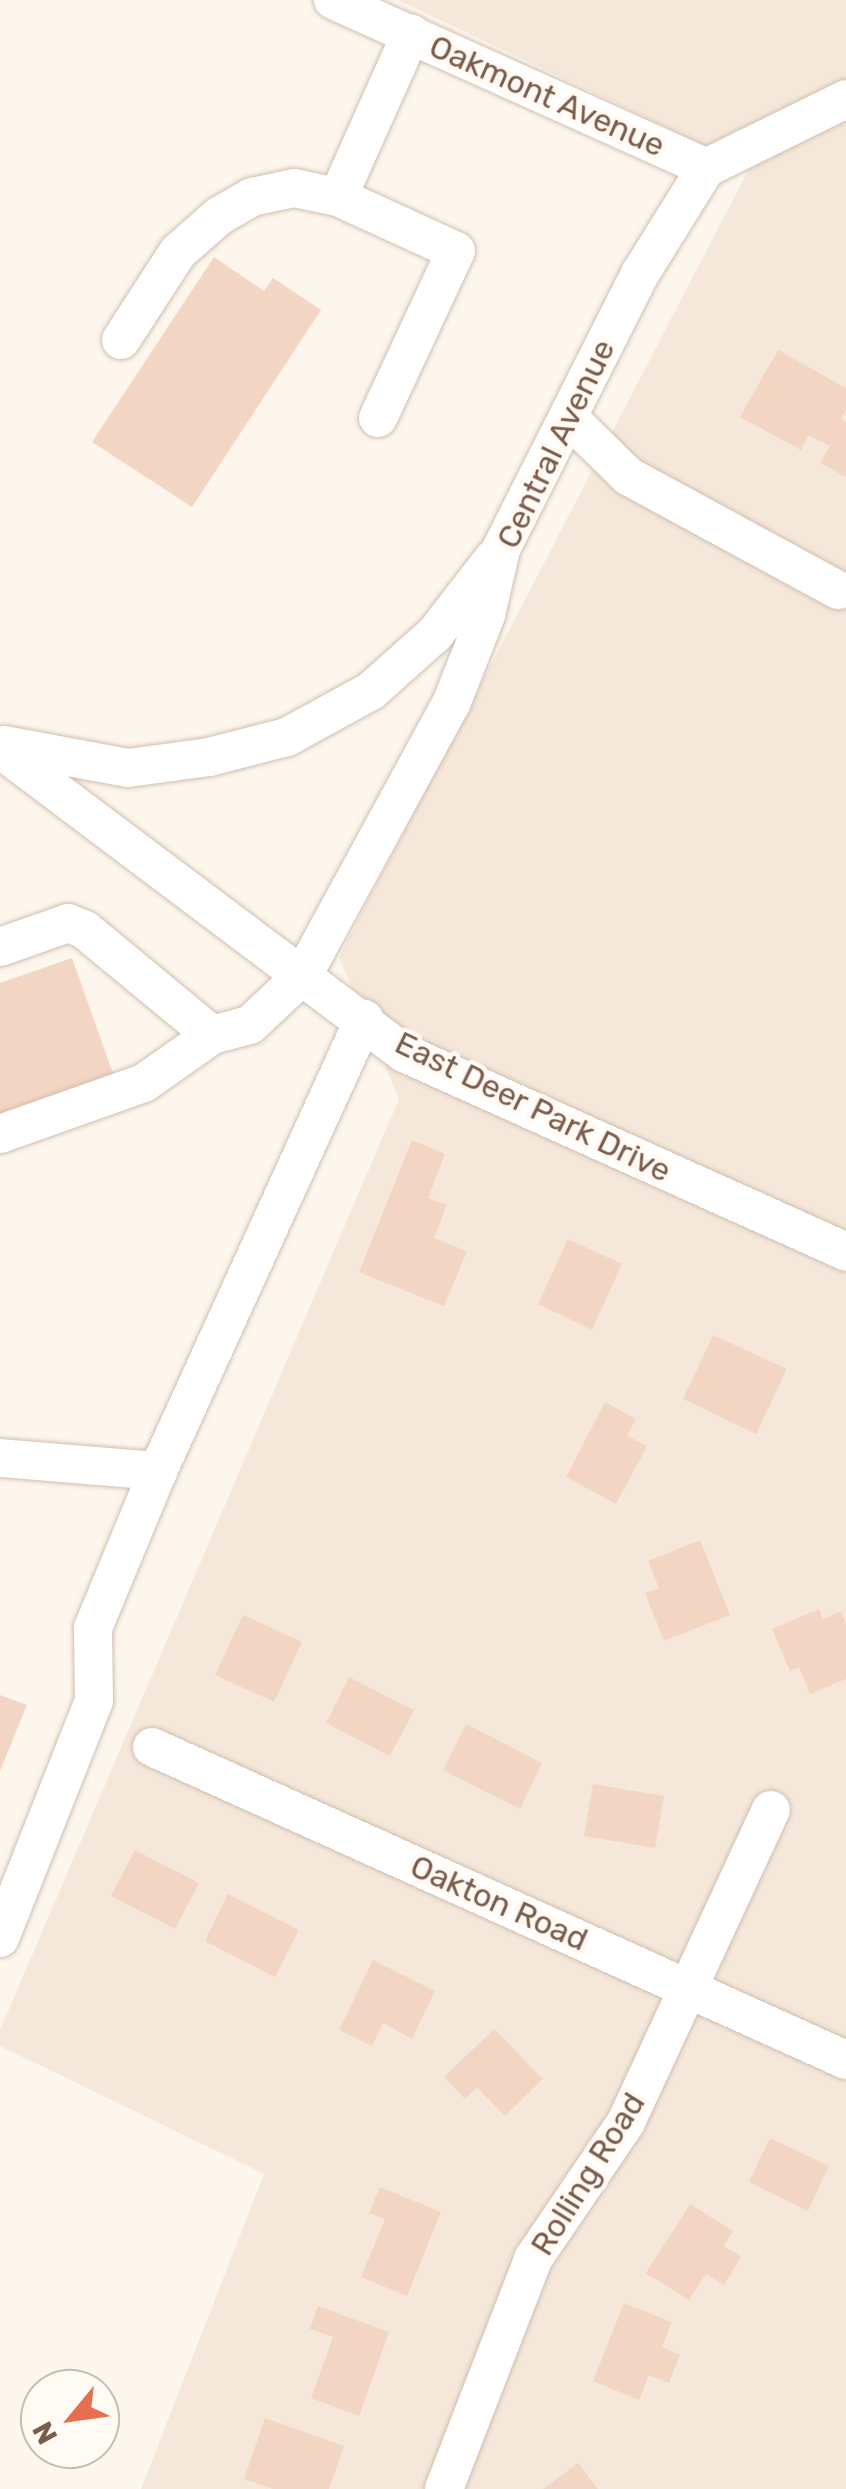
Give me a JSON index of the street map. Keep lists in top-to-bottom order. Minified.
{"streets":{"street":["Oakmont Avenue","Central Avenue","East Deer Park Drive","Oakton Road","Rolling Road"]},"crossings":[["Oakmont Avenue","Central Avenue"],["Central Avenue","East Deer Park Drive"],["Oakton Road","Rolling Road"]],"north":"bottom left"}
